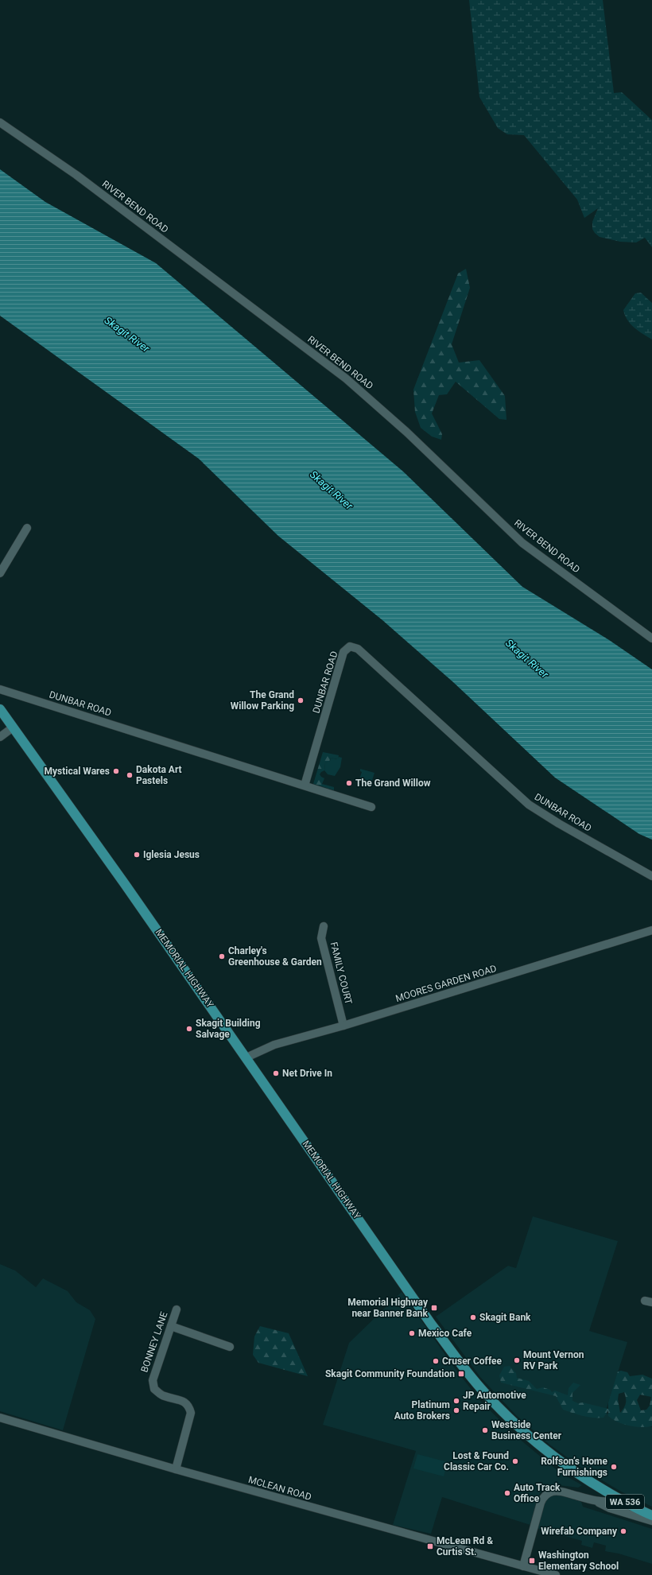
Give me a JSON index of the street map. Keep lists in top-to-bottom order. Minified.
{"streets":{"main road":["MEMORIAL HIGHWAY","WA 536"],"street":["RIVER BEND ROAD","DUNBAR ROAD","FAMILY COURT","MOORES GARDEN ROAD","BONNEY LANE","MCLEAN ROAD"]},"crossings":[["MEMORIAL HIGHWAY","MOORES GARDEN ROAD"],["MEMORIAL HIGHWAY","WA 536"],["FAMILY COURT","MOORES GARDEN ROAD"],["BONNEY LANE","MCLEAN ROAD"]],"water":["Skagit River"],"places":{"other":["The Grand Willow Parking","Mystical Wares","Dakota Art Pastels","The Grand Willow","Iglesia Jesus","Charley's Greenhouse & Garden","Skagit Building Salvage","Net Drive In","Skagit Bank","Mexico Cafe","Mount Vernon RV Park","Cruser Coffee","JP Automotive Repair","Platinum Auto Brokers","Westside Business Center","Lost & Found Classic Car Co.","Rolfson’s Home Furnishings","Auto Track Office","Wirefab Company"],"transit":["Memorial Highway near Banner Bank","Skagit Community Foundation","McLean Rd & Curtis St.","Washington Elementary School"]}}
